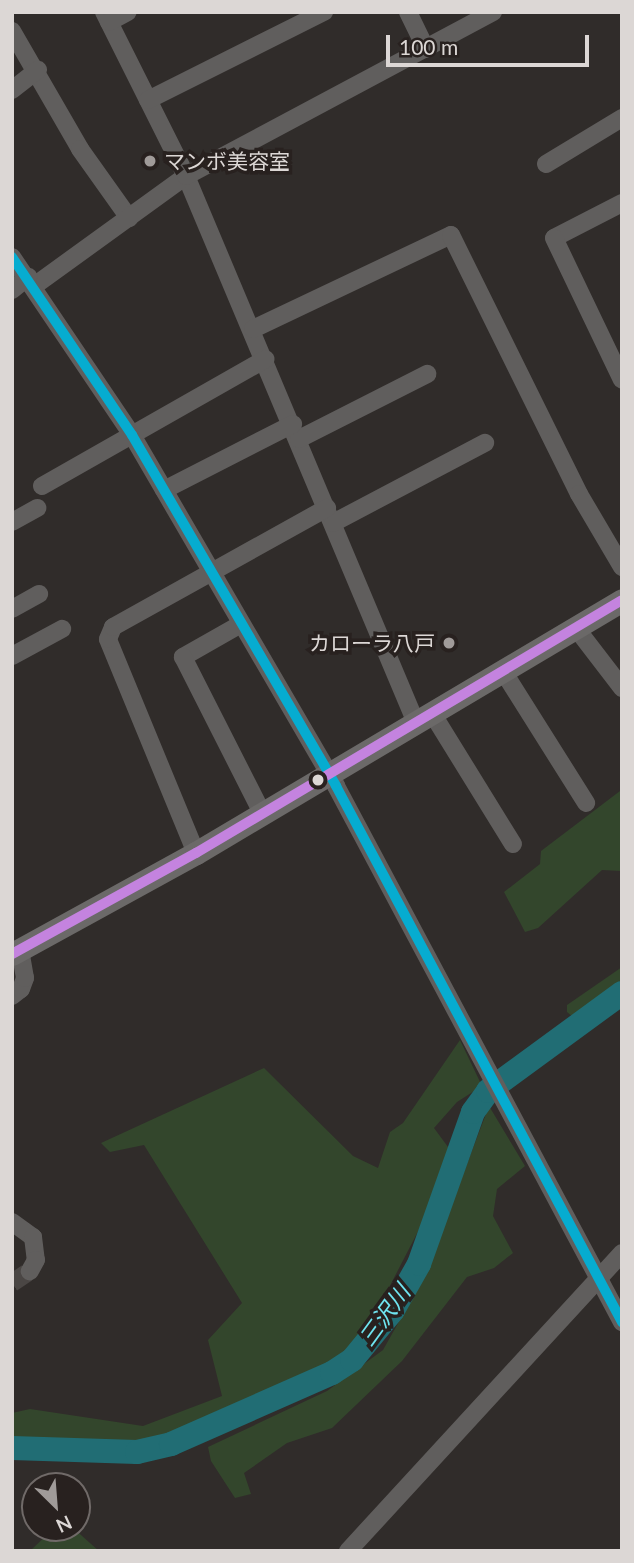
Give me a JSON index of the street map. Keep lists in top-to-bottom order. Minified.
{"water":["三沢川"],"places":["マンボ美容室","カローラ八戸"],"scale_bar":"100 m","north":"bottom right"}
